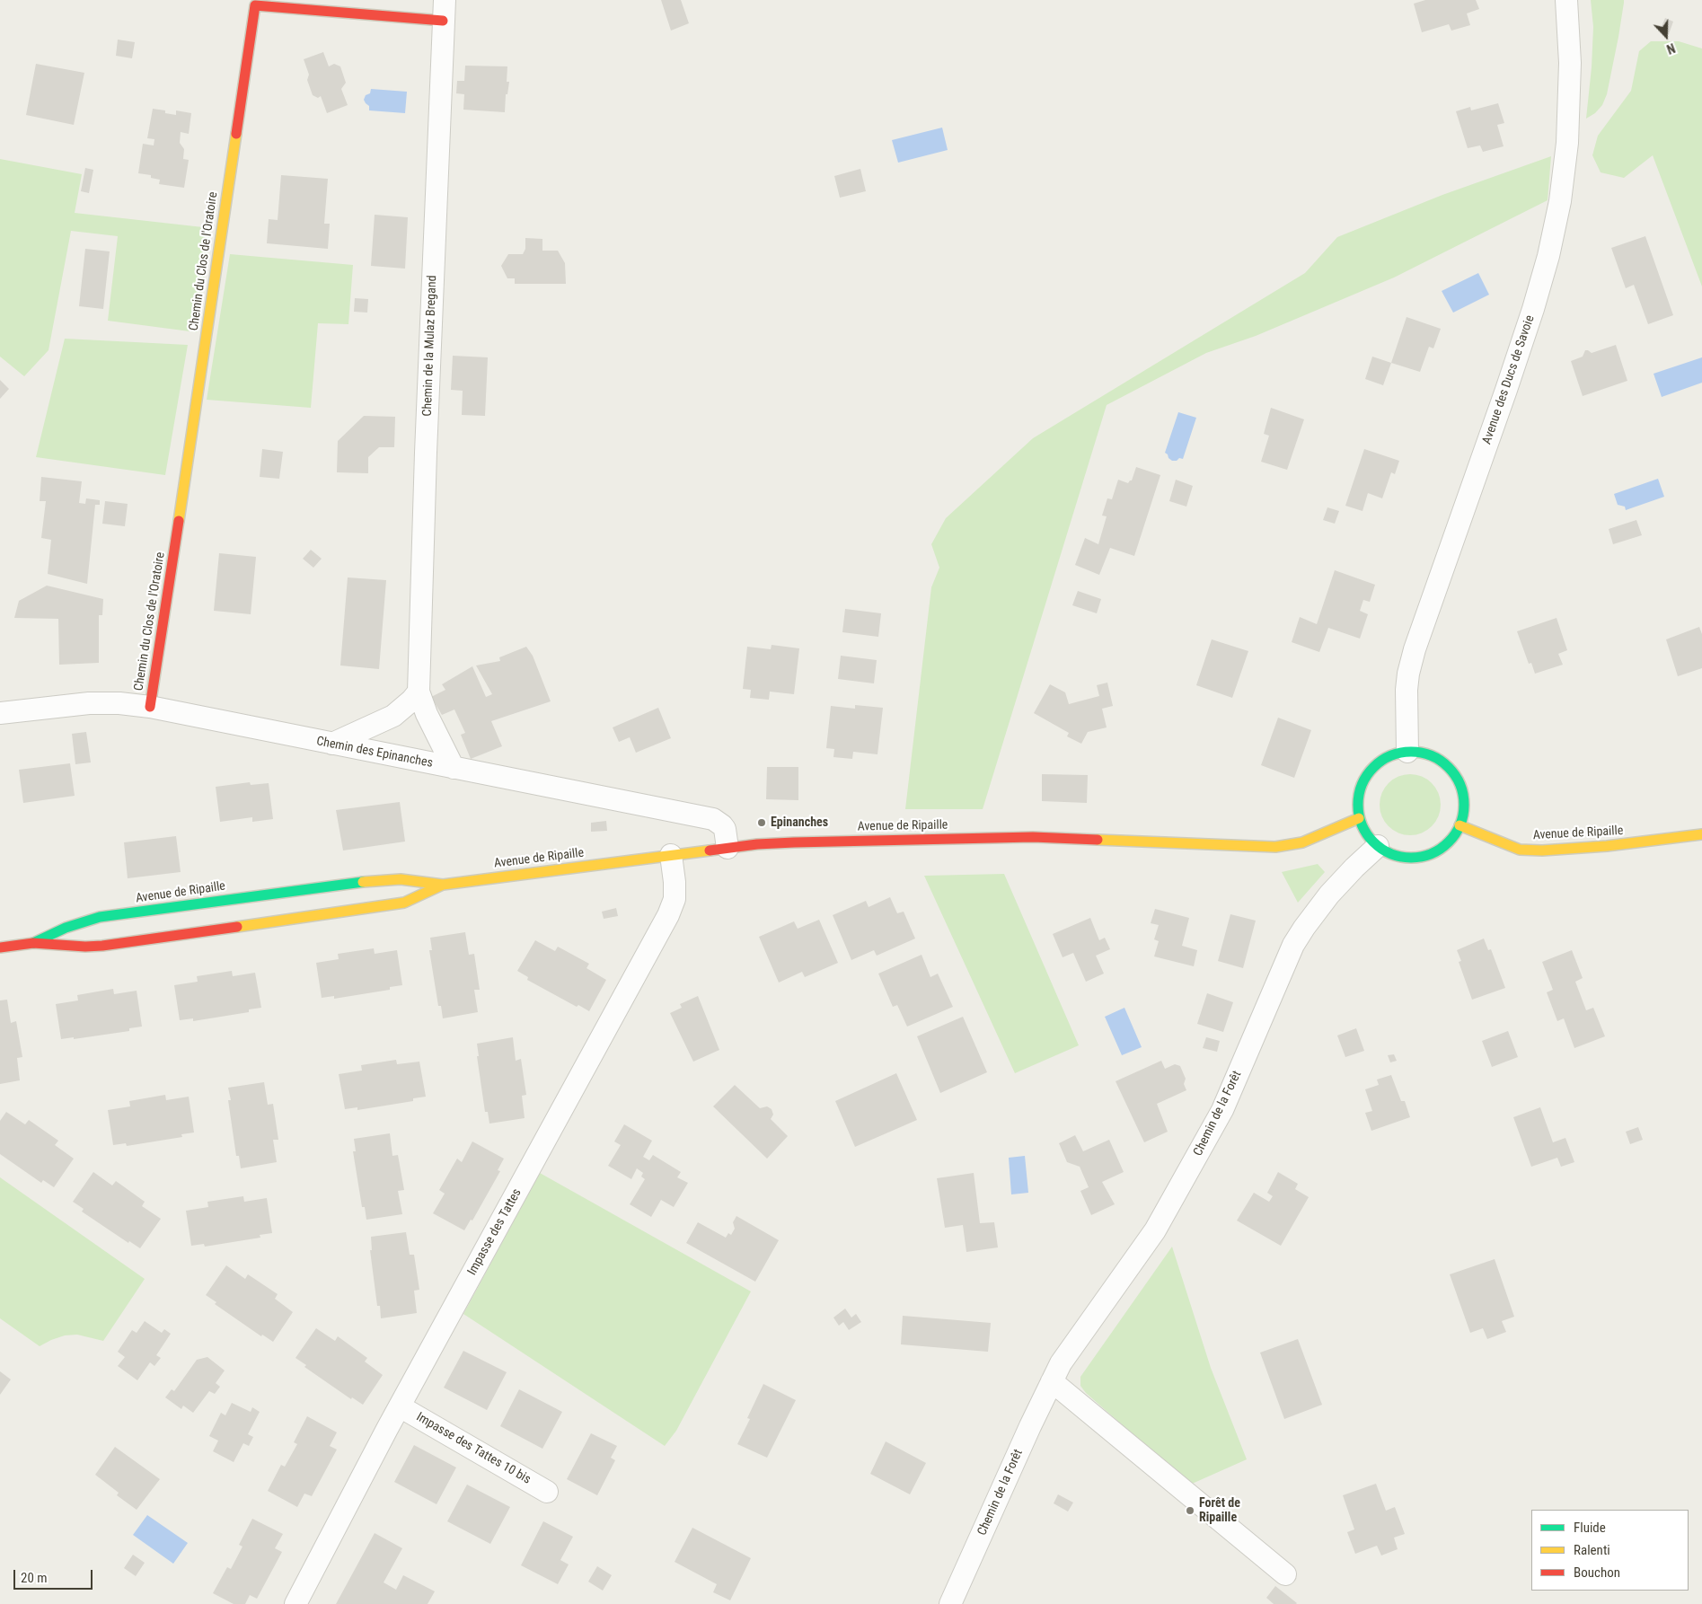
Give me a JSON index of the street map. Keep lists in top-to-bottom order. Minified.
{"streets":{"street":["Chemin du Clos de l'Oratoire","Chemin de la Mulaz Bregand","Avenue des Ducs de Savoie","Chemin des Epinanches","Avenue de Ripaille","Chemin de la Forêt","Impasse des Tattes","Impasse des Tattes 10 bis"]},"crossings":[["Chemin du Clos de l'Oratoire","Chemin de la Mulaz Bregand"],["Chemin du Clos de l'Oratoire","Chemin des Epinanches"],["Chemin de la Mulaz Bregand","Chemin des Epinanches"],["Avenue des Ducs de Savoie","Avenue de Ripaille"],["Avenue des Ducs de Savoie","Chemin de la Forêt"],["Chemin des Epinanches","Avenue de Ripaille"],["Avenue de Ripaille","Chemin de la Forêt"],["Avenue de Ripaille","Impasse des Tattes"],["Impasse des Tattes","Impasse des Tattes 10 bis"]],"places":["Epinanches","Forêt de Ripaille"],"legend":["Fluide","Ralenti","Bouchon"],"scale_bar":"20 m","north":"bottom"}
